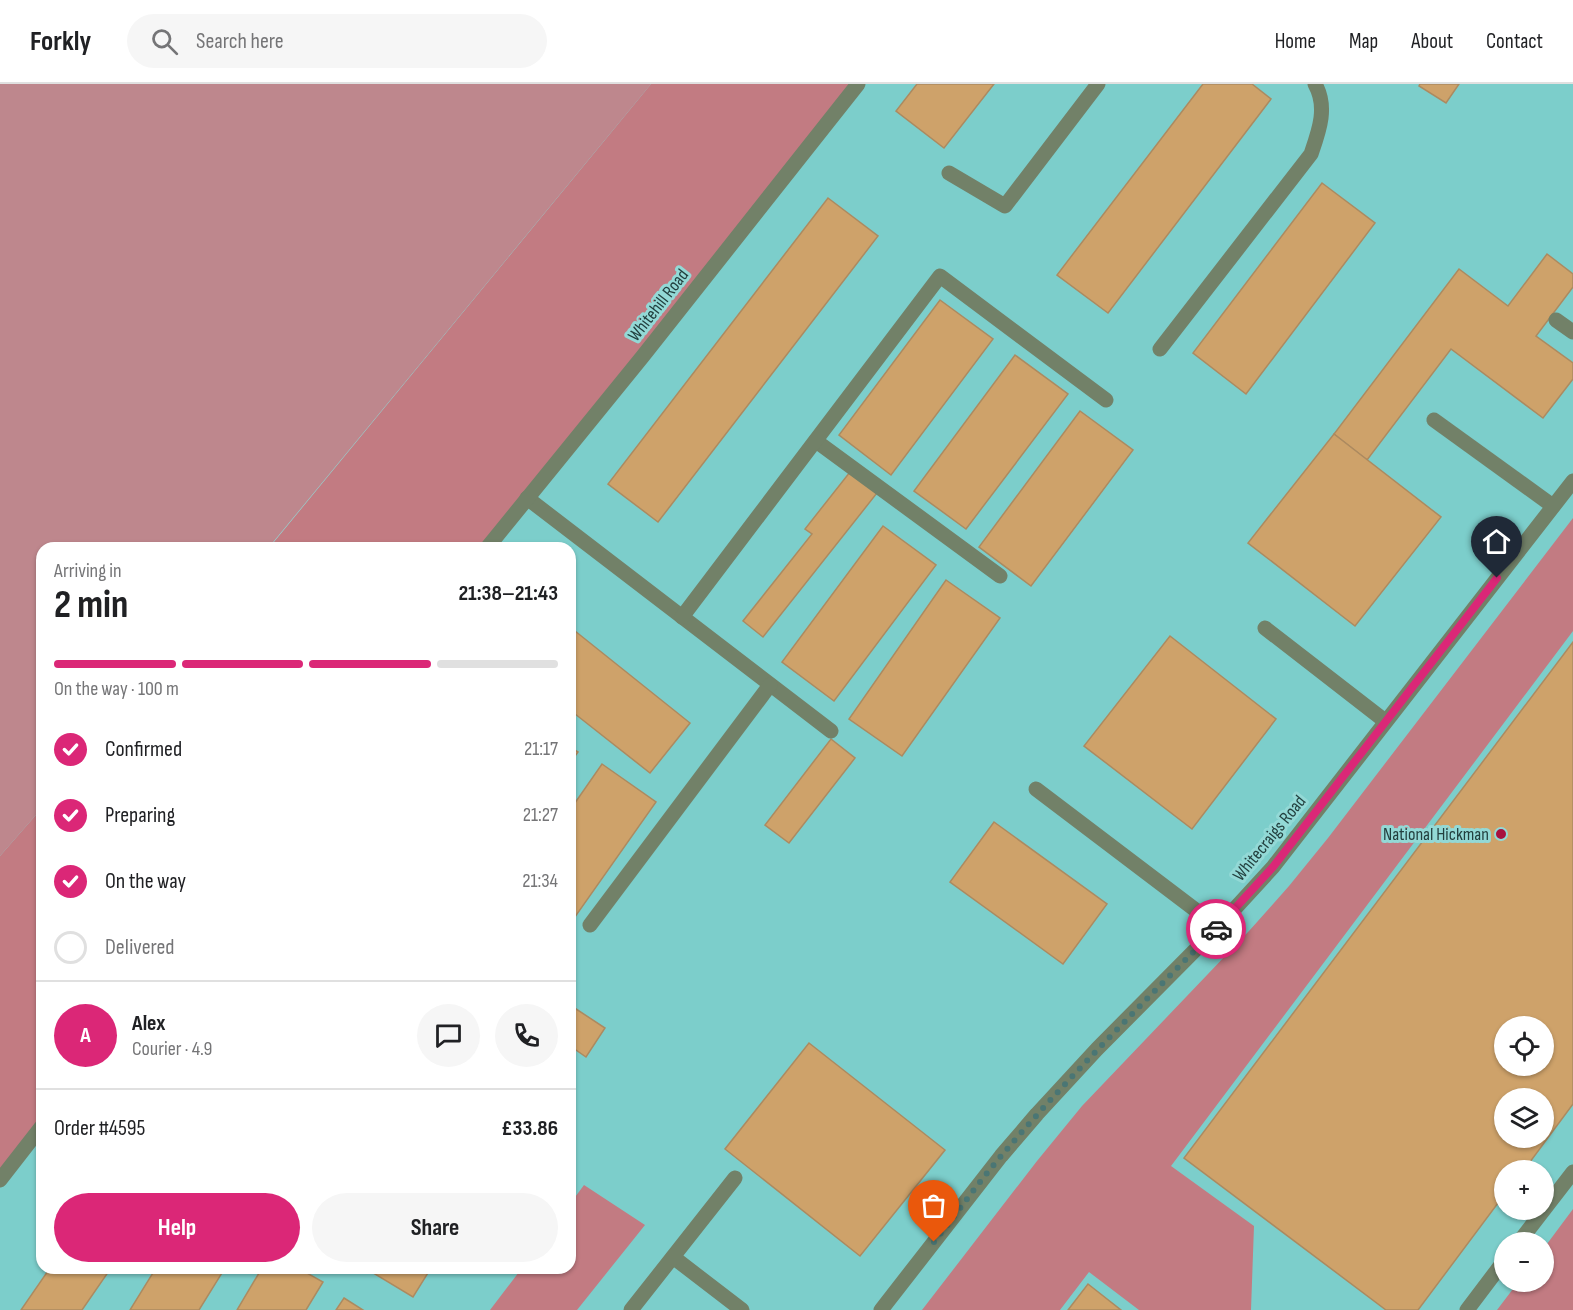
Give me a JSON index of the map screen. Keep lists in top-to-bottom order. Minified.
{"streets":{"street":["Whitehill Road","Whitecraigs Road"]},"places":["National Hickman"],"page":{"header":"Forkly","search":"Search here","nav":["Home","Map","About","Contact"],"heading":["2 min","Arriving in","21:38–21:43"],"panel":["Alex","Courier · 4.9","Order #4595","£33.86"],"bar":"On the way · 100 m","list":[["Confirmed","21:17"],["Preparing","21:27"],["On the way","21:34"],"Delivered"],"round":"A","map_buttons":["+","−"],"buttons":["Help","Share"]}}
